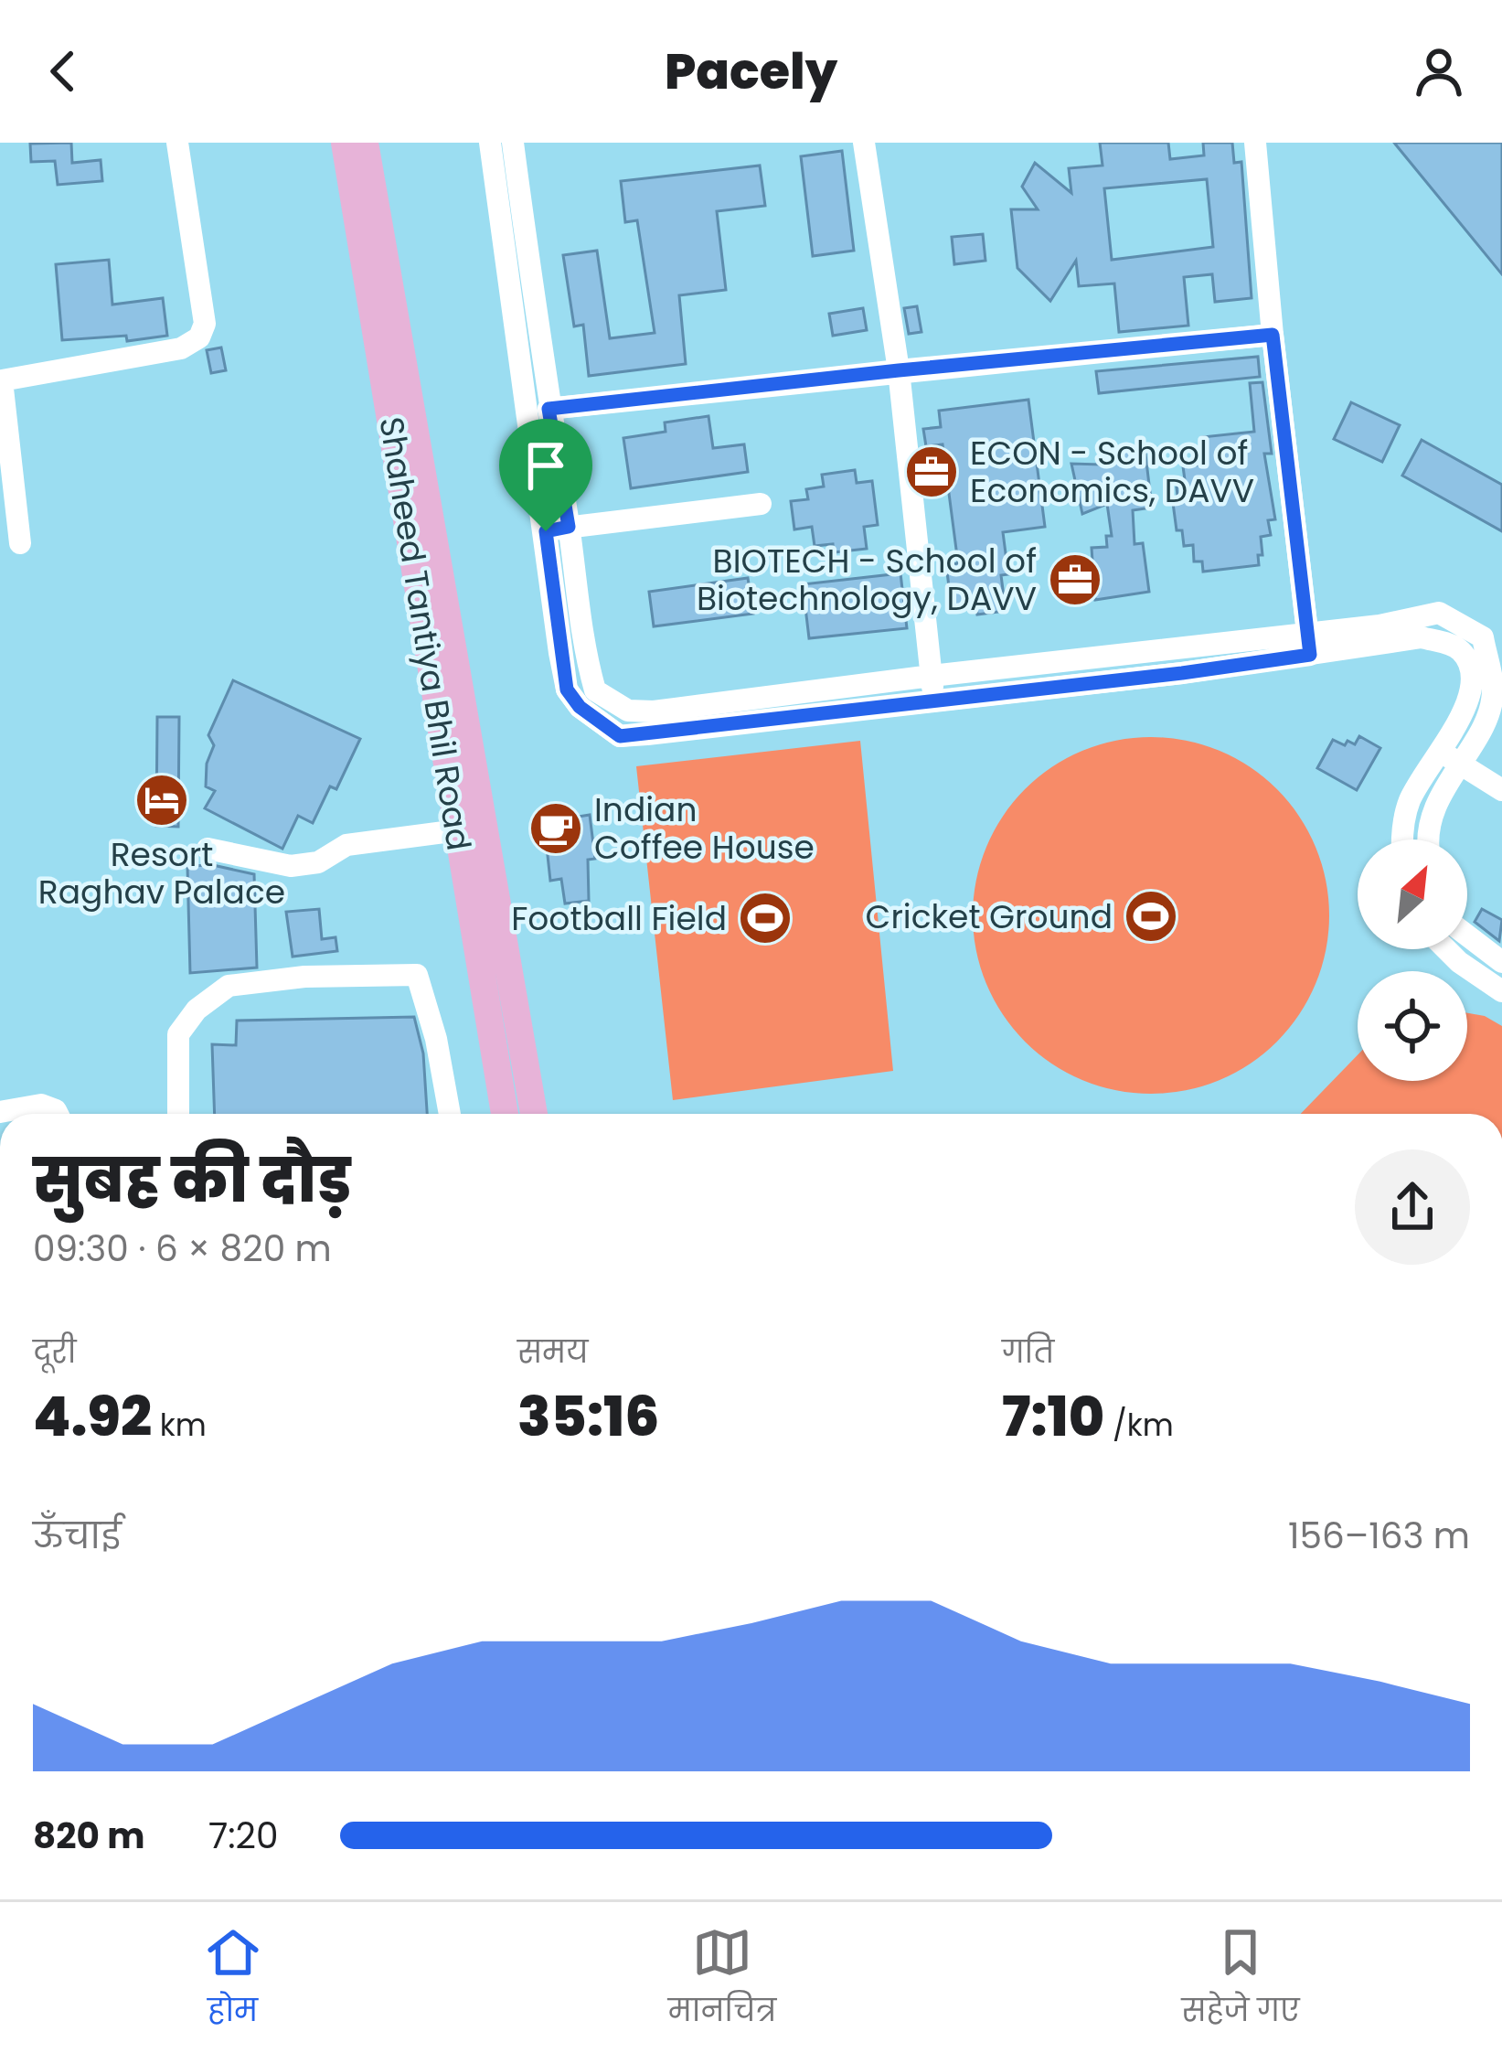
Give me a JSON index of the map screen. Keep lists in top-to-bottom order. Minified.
{"streets":{"main road":["Shaheed Tantiya Bhil Road"]},"places":{"office":["ECON - School of Economics, DAVV","BIOTECH - School of Biotechnology, DAVV"],"hotel":["Resort Raghav Palace"],"cafe":["Indian Coffee House"],"sports":["Cricket Ground","Football Field"]},"north":"top right","page":{"header":"Pacely","heading":["सुबह की दौड़","09:30 · 6 × 820 m"],"stats":[["दूरी","4.92 km"],["समय","35:16"],["गति","7:10 /km"]],"chart":["ऊँचाई","156–163 m"],"list":[{"name":"820 m","note":"7:20"}],"tabs":["होम","मानचित्र","सहेजे गए"]}}
